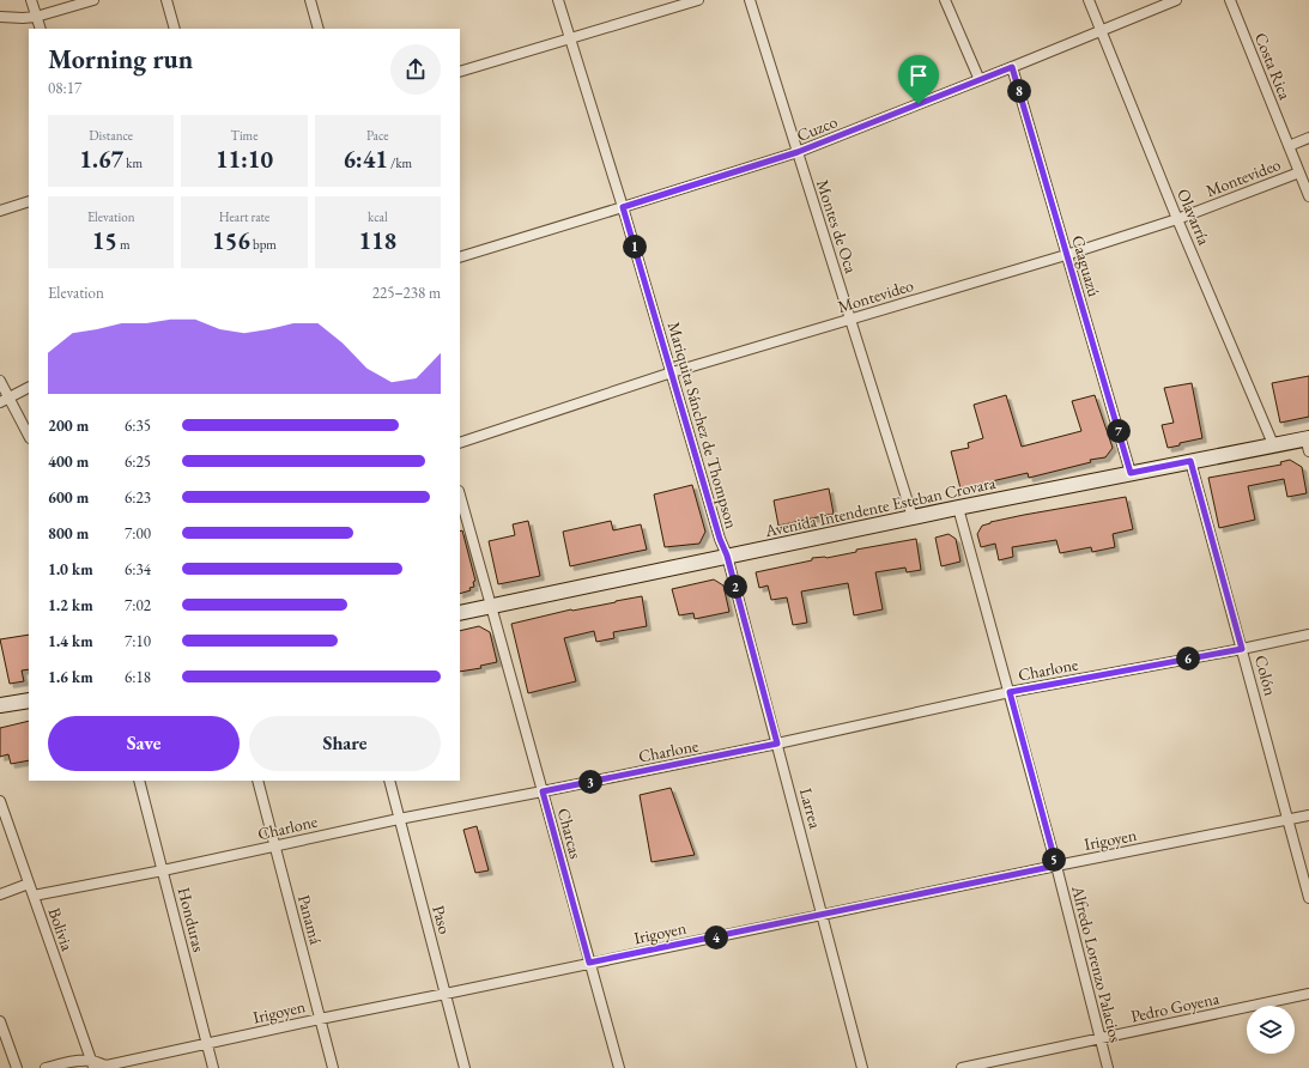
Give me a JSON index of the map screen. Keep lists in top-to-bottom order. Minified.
{"streets":{"main road":["Avenida Intendente Esteban Crovara"],"street":["Costa Rica","Cuzco","Montevideo","Olavarría","Montes de Oca","Caaguazú","Mariquita Sánchez de Thompson","Charlone","Colón","Larrea","Charcas","Irigoyen","Honduras","Panamá","Paso","Bolivia","Alfredo Lorenzo Palacios","Pedro Goyena"]},"crossings":[["Costa Rica","Montevideo"],["Cuzco","Olavarría"],["Cuzco","Montes de Oca"],["Cuzco","Caaguazú"],["Cuzco","Mariquita Sánchez de Thompson"],["Montevideo","Olavarría"],["Montevideo","Montes de Oca"],["Montevideo","Caaguazú"],["Montevideo","Mariquita Sánchez de Thompson"],["Olavarría","Avenida Intendente Esteban Crovara"],["Montes de Oca","Avenida Intendente Esteban Crovara"],["Caaguazú","Avenida Intendente Esteban Crovara"],["Mariquita Sánchez de Thompson","Avenida Intendente Esteban Crovara"],["Mariquita Sánchez de Thompson","Larrea"],["Avenida Intendente Esteban Crovara","Colón"],["Avenida Intendente Esteban Crovara","Larrea"],["Avenida Intendente Esteban Crovara","Charcas"],["Avenida Intendente Esteban Crovara","Alfredo Lorenzo Palacios"],["Charlone","Colón"],["Charlone","Larrea"],["Charlone","Charcas"],["Charlone","Honduras"],["Charlone","Panamá"],["Charlone","Paso"],["Charlone","Bolivia"],["Charlone","Alfredo Lorenzo Palacios"],["Colón","Irigoyen"],["Larrea","Irigoyen"],["Charcas","Irigoyen"],["Irigoyen","Honduras"],["Irigoyen","Panamá"],["Irigoyen","Paso"],["Irigoyen","Bolivia"],["Irigoyen","Alfredo Lorenzo Palacios"],["Alfredo Lorenzo Palacios","Pedro Goyena"]],"page":{"heading":["Morning run","08:17"],"pins":["8","1","7","2","6","3","5","4"],"stats":[["Distance","1.67 km"],["Time","11:10"],["Pace","6:41 /km"],["Elevation","15 m"],["Heart rate","156 bpm"],["kcal","118"]],"chart":["Elevation","225–238 m"],"list":[{"name":"200 m","note":"6:35"},{"name":"400 m","note":"6:25"},{"name":"600 m","note":"6:23"},{"name":"800 m","note":"7:00"},{"name":"1.0 km","note":"6:34"},{"name":"1.2 km","note":"7:02"},{"name":"1.4 km","note":"7:10"},{"name":"1.6 km","note":"6:18"}],"buttons":["Save","Share"]}}
